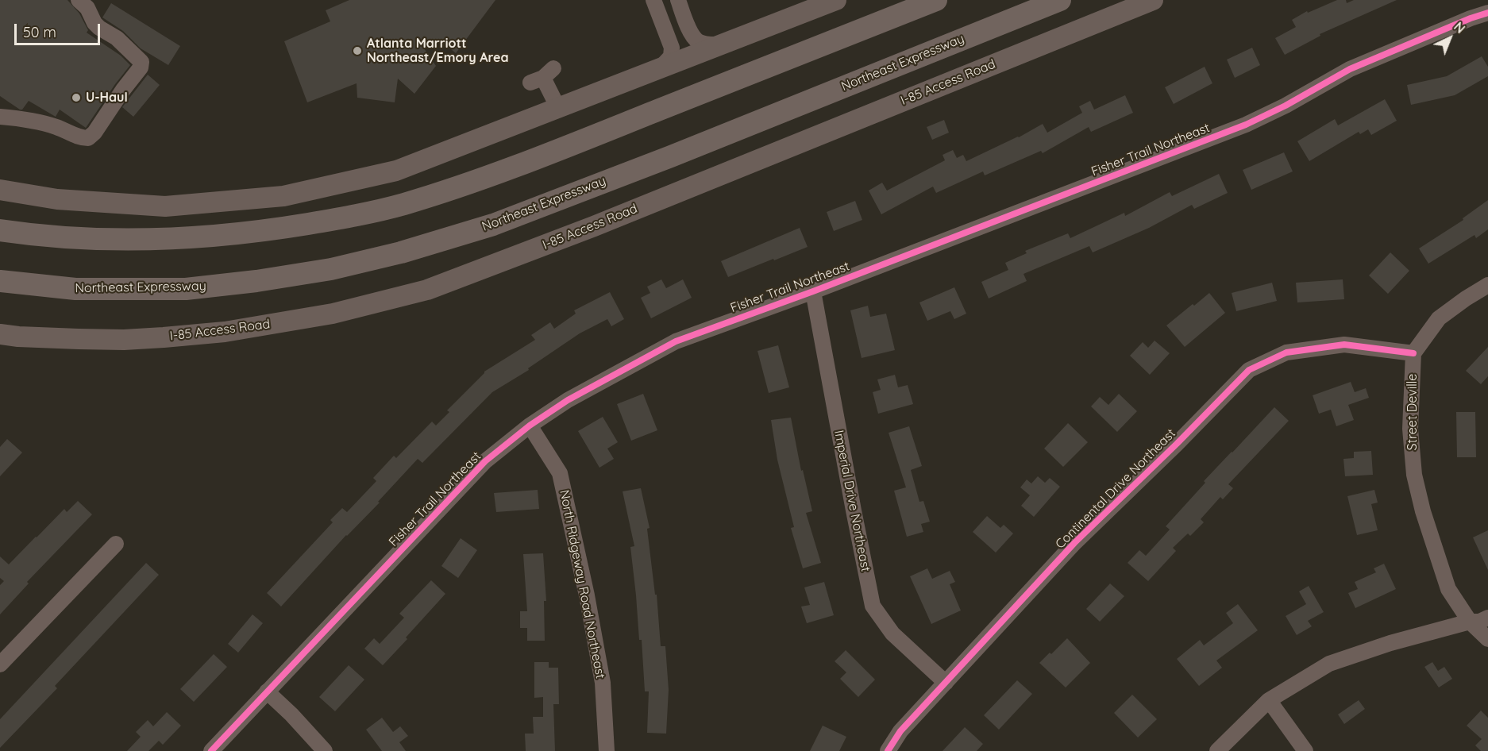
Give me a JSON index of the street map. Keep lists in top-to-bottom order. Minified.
{"streets":{"highway":["Northeast Expressway"],"main road":["I-85 Access Road"],"street":["Fisher Trail Northeast","Street Deville","Continental Drive Northeast","Imperial Drive Northeast","North Ridgeway Road Northeast"]},"crossings":[["Fisher Trail Northeast","Imperial Drive Northeast"],["Fisher Trail Northeast","North Ridgeway Road Northeast"],["Street Deville","Continental Drive Northeast"],["Continental Drive Northeast","Imperial Drive Northeast"]],"places":["Atlanta Marriott Northeast/Emory Area","U-Haul"],"scale_bar":"50 m","north":"top right"}
